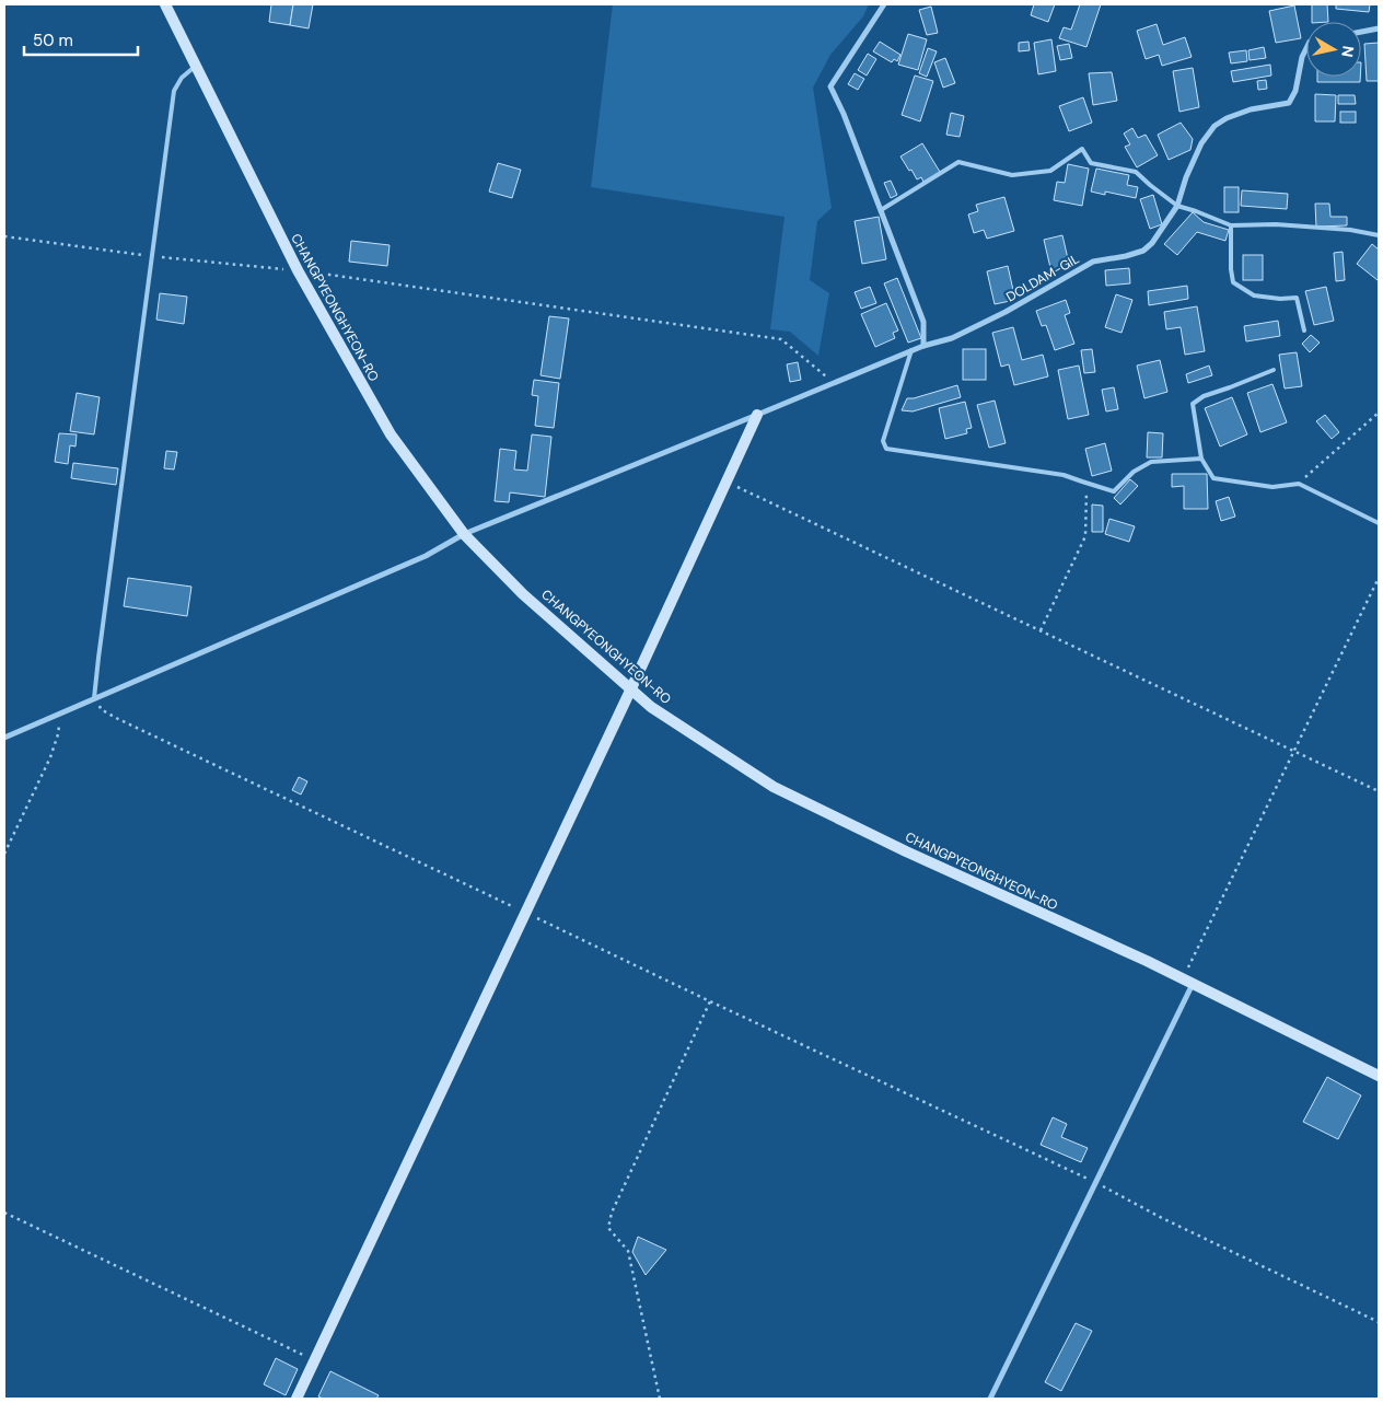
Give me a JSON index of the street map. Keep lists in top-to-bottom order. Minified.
{"streets":{"main road":["CHANGPYEONGHYEON-RO"],"street":["DOLDAM-GIL"]},"crossings":[["DOLDAM-GIL","CHANGPYEONGHYEON-RO"]],"scale_bar":"50 m","north":"right"}
